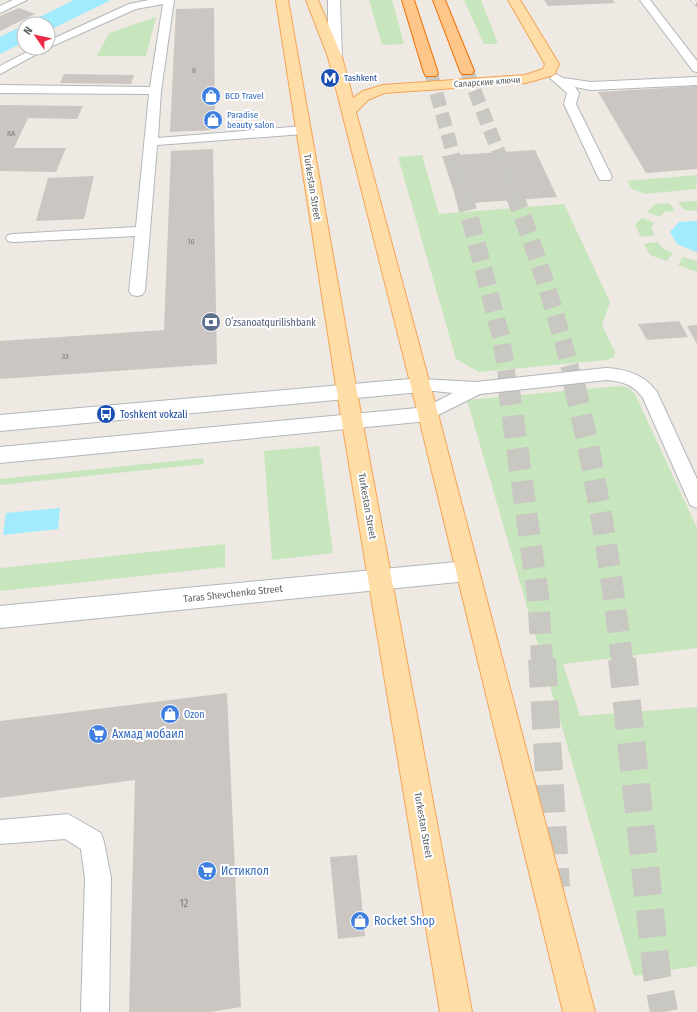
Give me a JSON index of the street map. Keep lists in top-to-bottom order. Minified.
{"streets":{"main road":["Саларские ключи","Turkestan Street"],"street":["Taras Shevchenko Street"]},"crossings":[["Turkestan Street","Taras Shevchenko Street"]],"places":{"metro station":["Tashkent"],"shop":["BCD Travel","Paradise beauty salon","Ozon","Rocket Shop"],"bank":["Oʻzsanoatqurilishbank"],"bus stop":["Toshkent vokzali"],"supermarket":["Ахмад мобаил","Истиклол"]},"house_numbers":["8","8A","10","33","12"],"north":"top left"}
